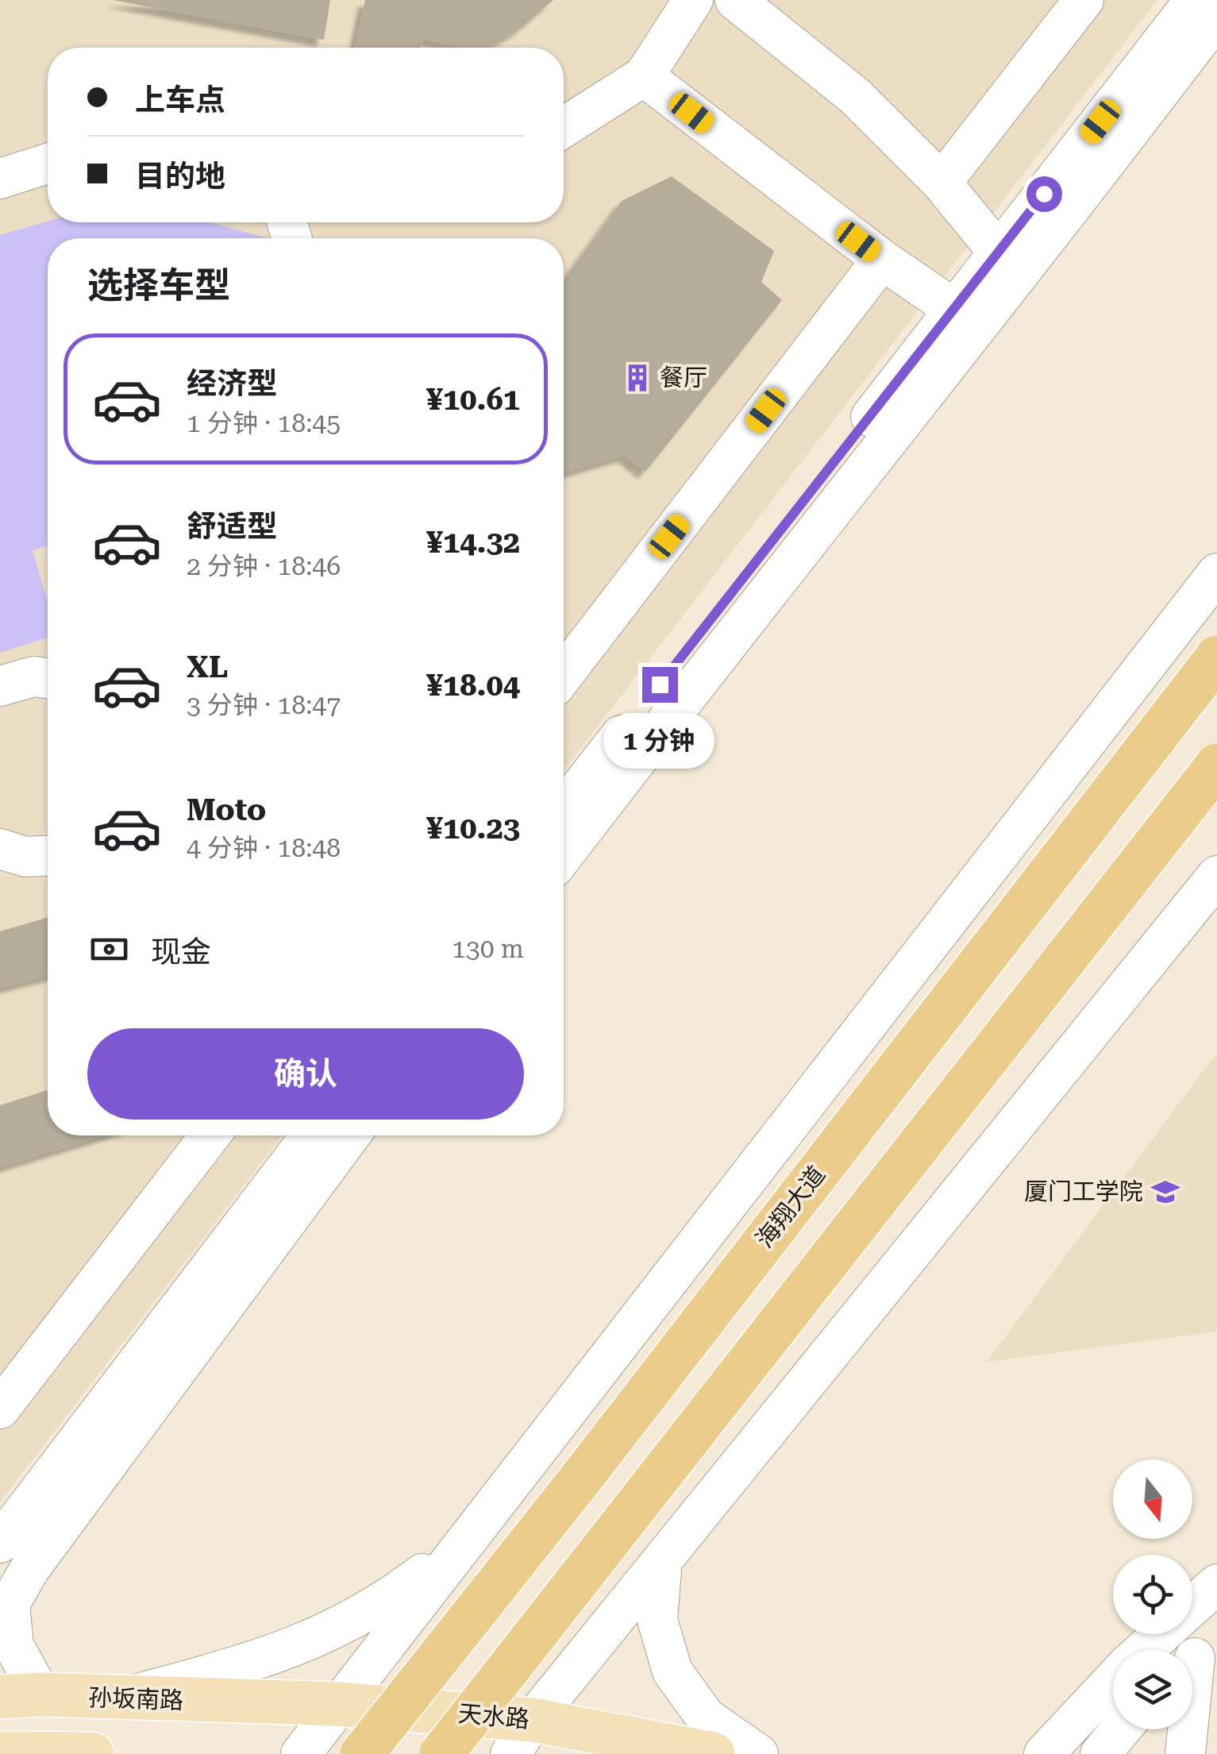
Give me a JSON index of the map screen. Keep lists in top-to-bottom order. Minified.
{"streets":{"highway":["海翔大道"],"main road":["孙坂南路","天水路"]},"crossings":[["孙坂南路","天水路"]],"places":{"building":["餐厅"],"school or university":["厦门工学院"]},"north":"bottom","page":{"banner":["上车点","目的地"],"heading":"选择车型","list":[{"name":"经济型","note":"1 分钟 · 18:45","value":"¥10.61"},{"name":"舒适型","note":"2 分钟 · 18:46","value":"¥14.32"},{"name":"XL","note":"3 分钟 · 18:47","value":"¥18.04"},{"name":"Moto","note":"4 分钟 · 18:48","value":"¥10.23"}],"bubble":"1 分钟","pay":["现金","130 m"],"buttons":"确认"}}
